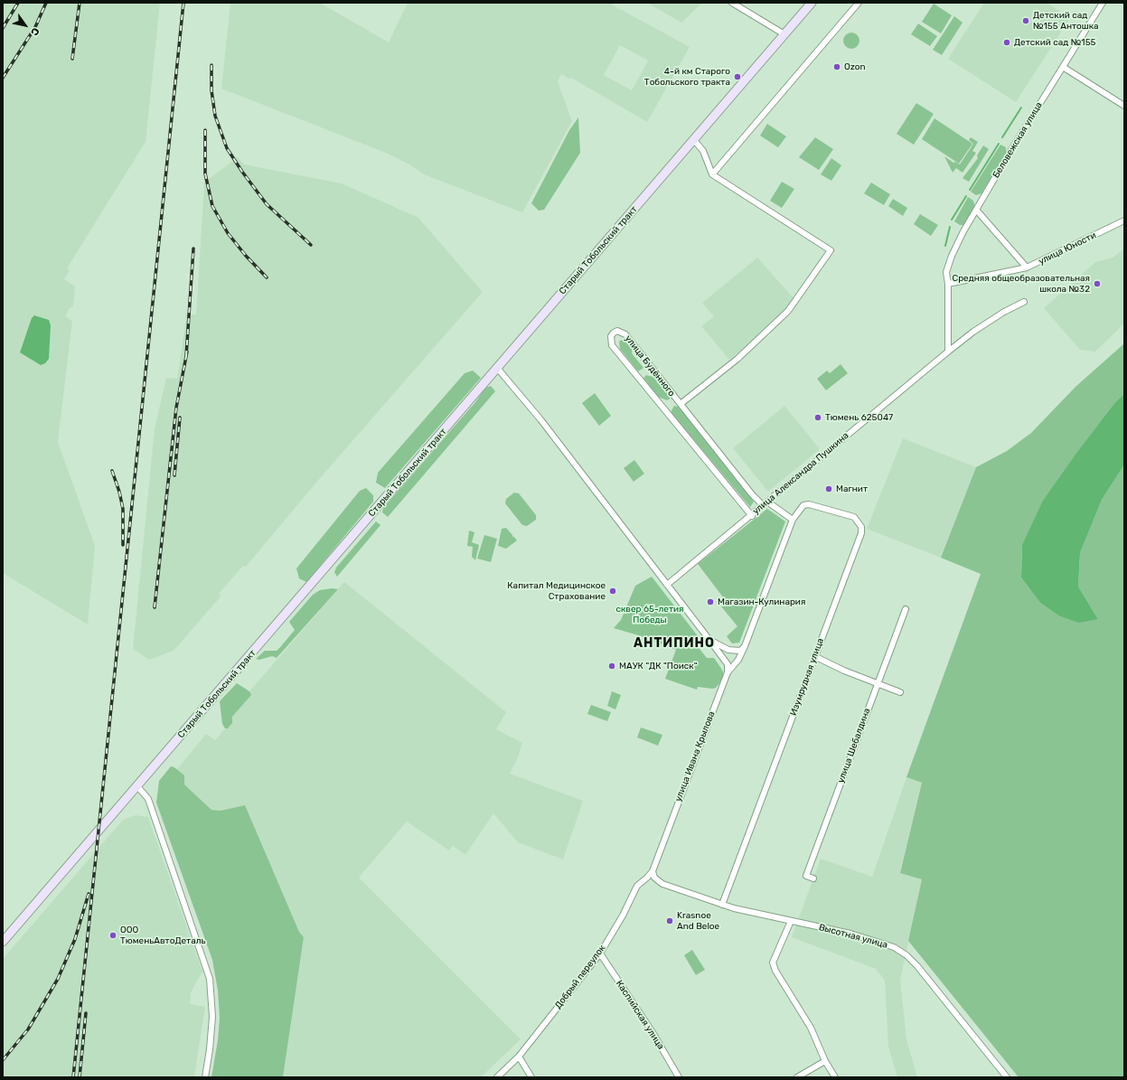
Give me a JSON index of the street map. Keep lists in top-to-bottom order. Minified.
{"streets":{"street":["Беловежская улица","улица Юности","Старый Тобольский тракт","улица Будённого","улица Александра Пушкина","Изумрудная улица","улица Шебалдина","улица Ивана Крылова","Высотная улица","Добрый переулок","Каспийская улица"]},"crossings":[["Беловежская улица","улица Юности"],["улица Будённого","улица Александра Пушкина"],["улица Будённого","Изумрудная улица"],["улица Будённого","улица Ивана Крылова"],["Изумрудная улица","улица Ивана Крылова"],["Изумрудная улица","Высотная улица"],["улица Ивана Крылова","Высотная улица"],["улица Ивана Крылова","Добрый переулок"],["Высотная улица","Добрый переулок"],["Добрый переулок","Каспийская улица"]],"districts":["АНТИПИНО"],"parks":["сквер 65-летия Победы"],"places":["Детский сад №155 Антошка","Детский сад №155","Ozon","4-й км Старого Тобольского тракта","Средняя общеобразовательная школа №32","Тюмень 625047","Магнит","Капитал Медицинское Страхование","Магазин-Кулинария","МАУК \"ДК \"Поиск\"","Krasnoe And Beloe","ООО ТюменьАвтоДеталь"],"north":"bottom right"}
